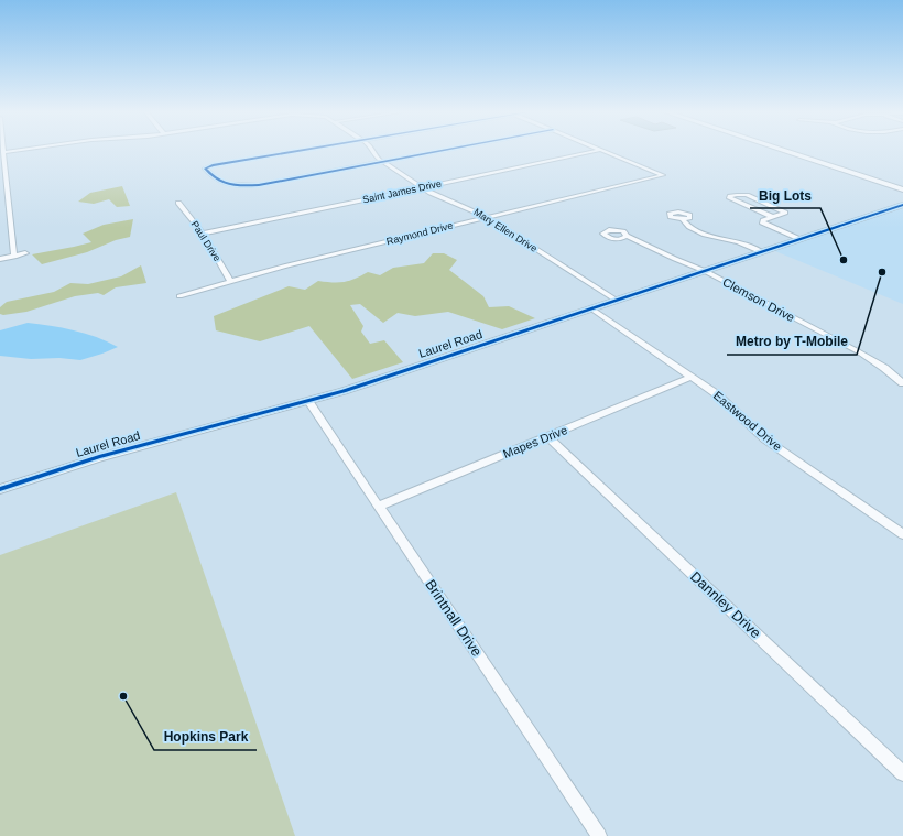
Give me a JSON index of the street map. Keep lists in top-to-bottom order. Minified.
{"streets":{"street":["Saint James Drive","Mary Ellen Drive","Raymond Drive","Paul Drive","Clemson Drive","Laurel Road","Eastwood Drive","Mapes Drive","Dannley Drive","Brintnall Drive"]},"crossings":[["Saint James Drive","Mary Ellen Drive"],["Saint James Drive","Paul Drive"],["Mary Ellen Drive","Raymond Drive"],["Mary Ellen Drive","Laurel Road"],["Raymond Drive","Paul Drive"],["Clemson Drive","Laurel Road"],["Laurel Road","Eastwood Drive"],["Laurel Road","Brintnall Drive"],["Eastwood Drive","Mapes Drive"],["Mapes Drive","Dannley Drive"],["Mapes Drive","Brintnall Drive"]],"places":["Big Lots","Metro by T-Mobile","Hopkins Park"]}
